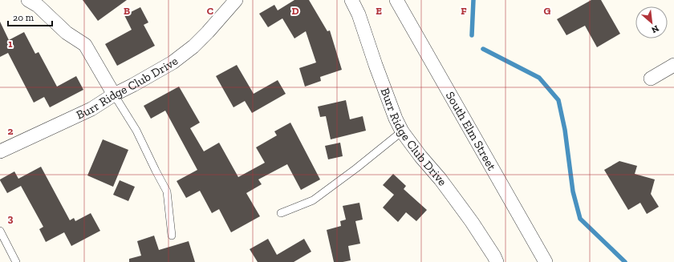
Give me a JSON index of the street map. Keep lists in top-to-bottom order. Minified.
{"streets":{"street":["Burr Ridge Club Drive","South Elm Street"]},"scale_bar":"20 m","north":"bottom right","grid":{"columns":["B","C","D","E","F","G"],"rows":["1","2","3"]}}
